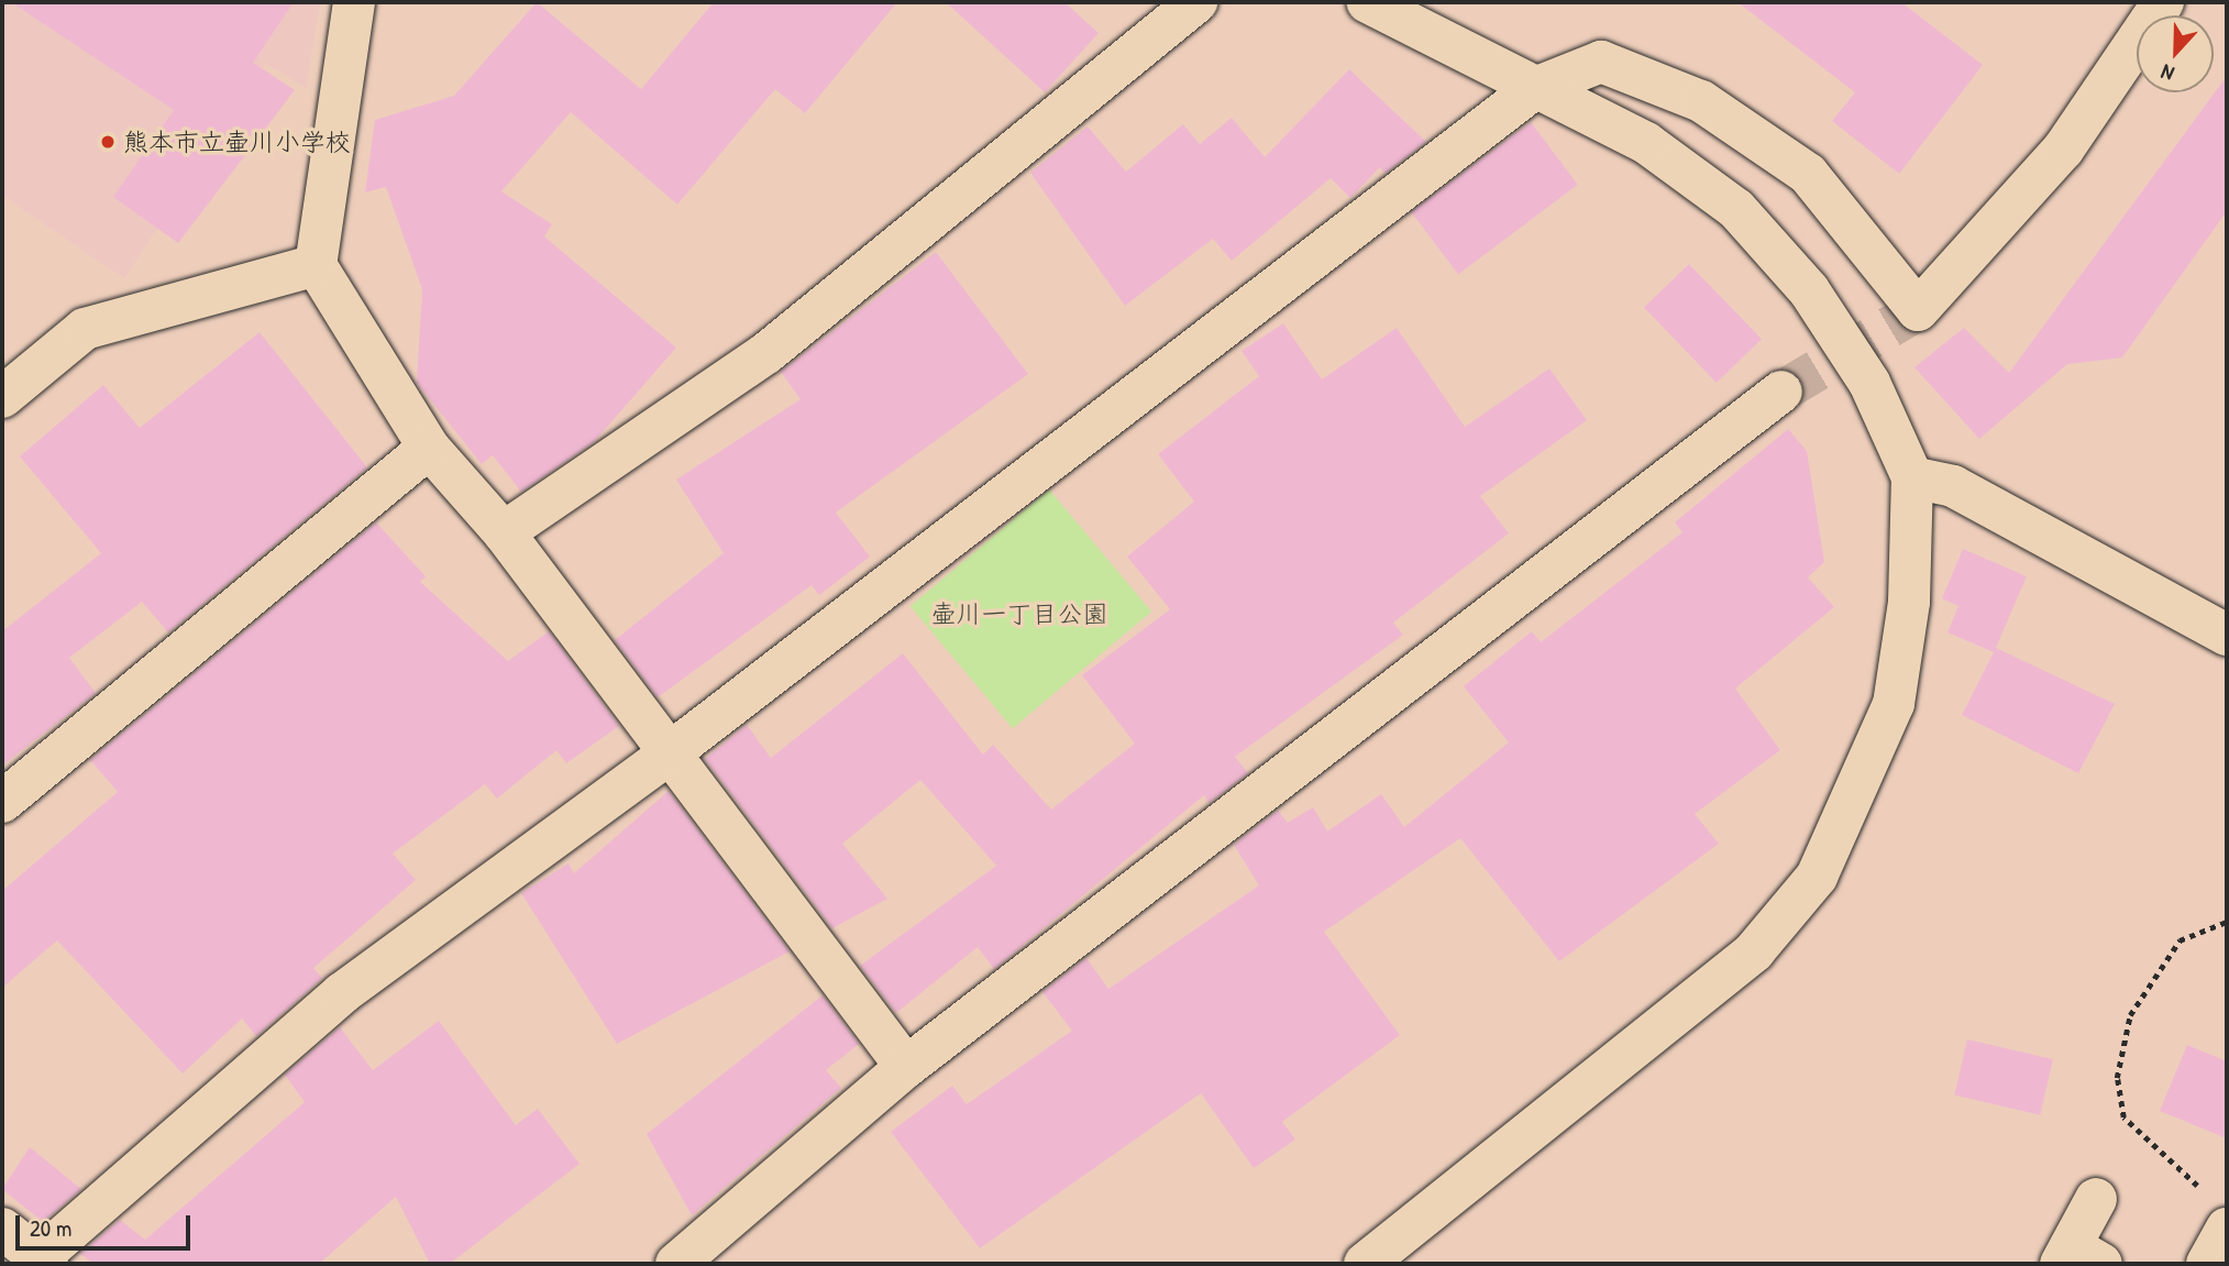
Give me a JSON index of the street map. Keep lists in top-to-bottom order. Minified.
{"parks":["壷川一丁目公園"],"places":["熊本市立壷川小学校"],"scale_bar":"20 m","north":"bottom"}
